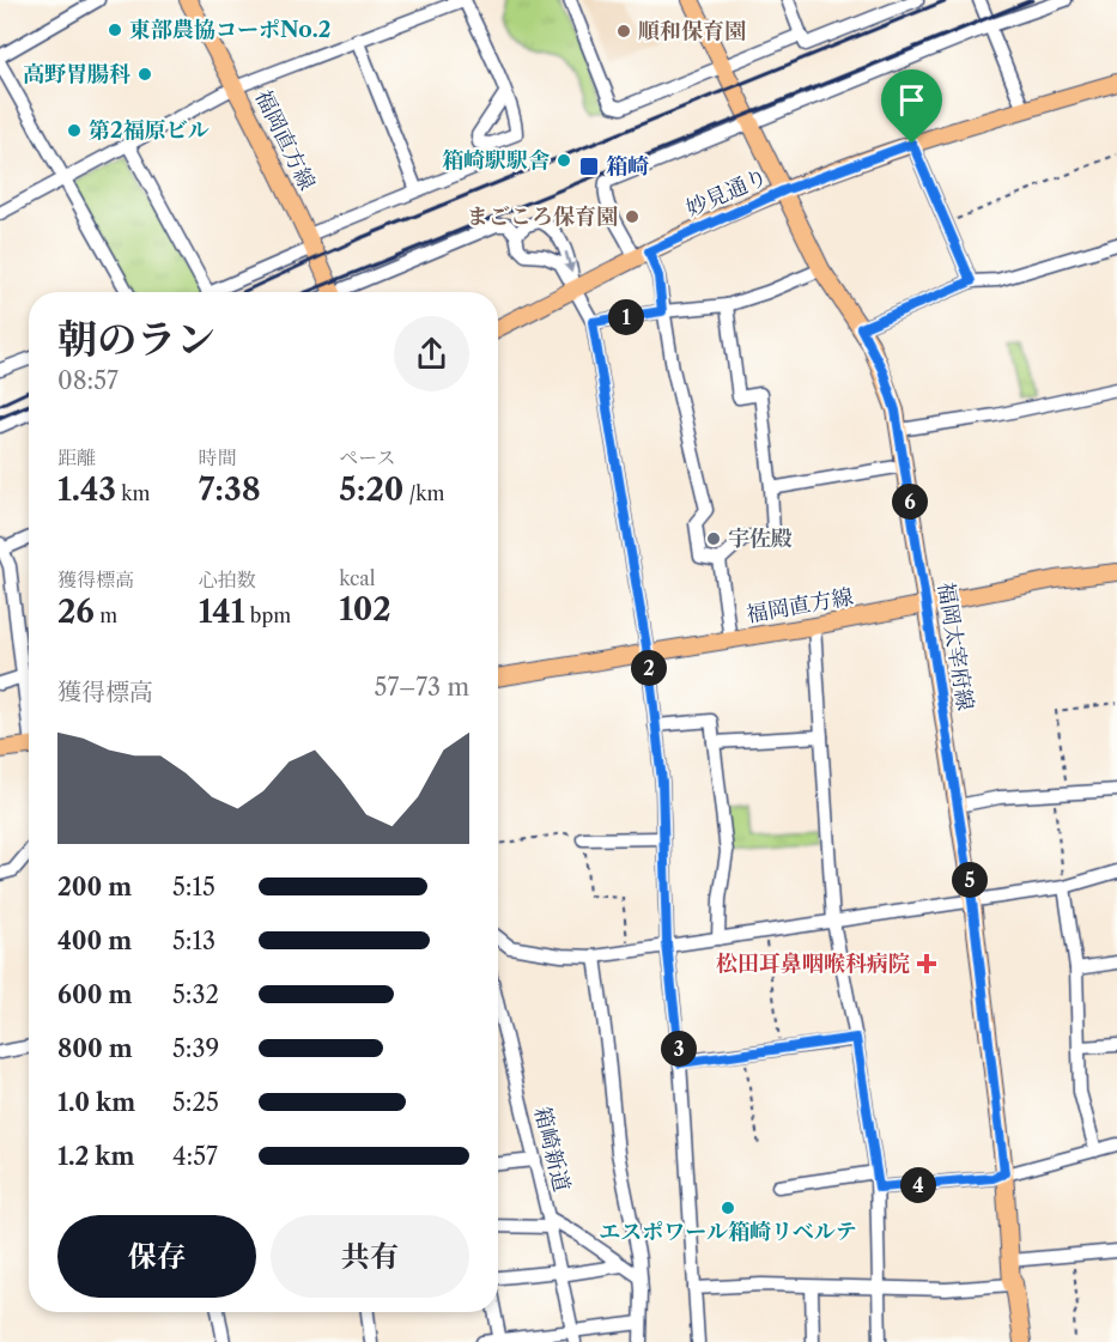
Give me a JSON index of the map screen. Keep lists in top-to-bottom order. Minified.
{"streets":{"main road":["福岡直方線","妙見通り","福岡太宰府線"],"street":["箱崎新道"]},"crossings":[["福岡直方線","福岡太宰府線"],["妙見通り","福岡太宰府線"]],"places":{"other":["東部農協コーポNo.2","順和保育園","高野胃腸科","第2福原ビル","箱崎駅駅舎","まごころ保育園","宇佐殿","エスポワール箱崎リベルテ"],"transit":["箱崎"],"health":["松田耳鼻咽喉科病院"]},"page":{"heading":["朝のラン","08:57"],"pins":["1","6","2","5","3","4"],"stats":[["距離","1.43 km"],["時間","7:38"],["ペース","5:20 /km"],["獲得標高","26 m"],["心拍数","141 bpm"],["kcal","102"]],"chart":["獲得標高","57–73 m"],"list":[{"name":"200 m","note":"5:15"},{"name":"400 m","note":"5:13"},{"name":"600 m","note":"5:32"},{"name":"800 m","note":"5:39"},{"name":"1.0 km","note":"5:25"},{"name":"1.2 km","note":"4:57"}],"buttons":["保存","共有"]}}
